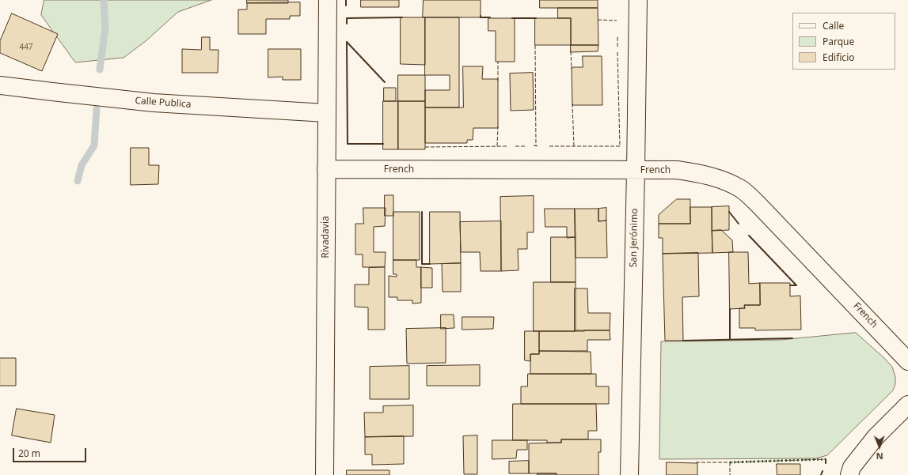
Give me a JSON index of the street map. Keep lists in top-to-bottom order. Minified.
{"streets":{"street":["Calle Publica","French","Rivadavia","San Jerónimo"]},"crossings":[["Calle Publica","Rivadavia"],["French","Rivadavia"],["French","San Jerónimo"]],"house_numbers":["447"],"legend":["Calle","Parque","Edificio"],"scale_bar":"20 m","north":"bottom"}
